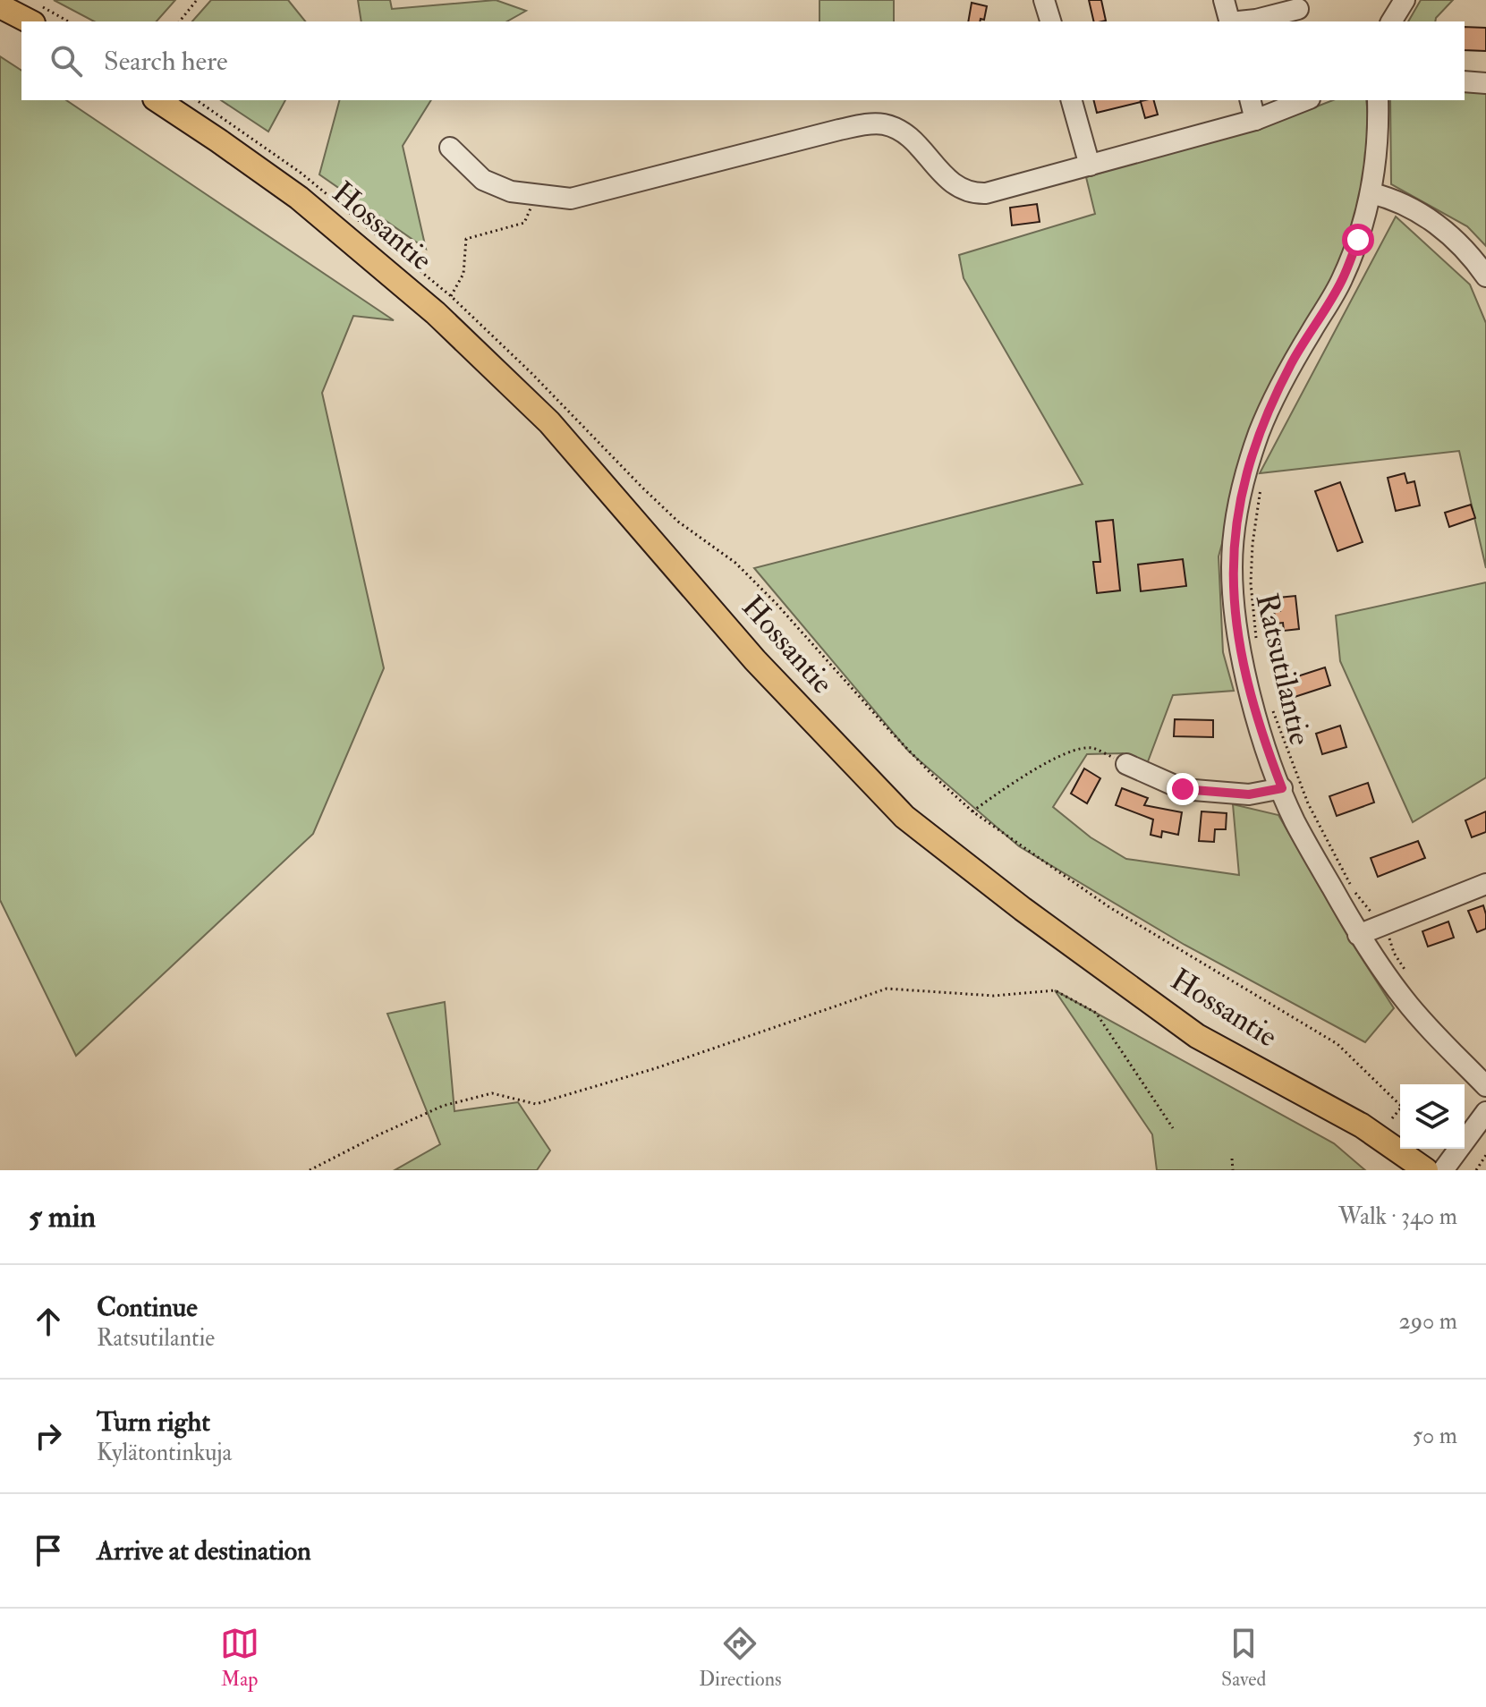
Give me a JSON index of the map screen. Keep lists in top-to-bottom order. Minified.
{"streets":{"main road":["Hossantie"],"street":["Ratsutilantie"]},"page":{"search":"Search here","heading":["5 min","Walk · 340 m"],"list":[["Continue","Ratsutilantie","290 m"],["Turn right","Kylätontinkuja","50 m"],"Arrive at destination"],"nav":["Map","Directions","Saved"]}}
